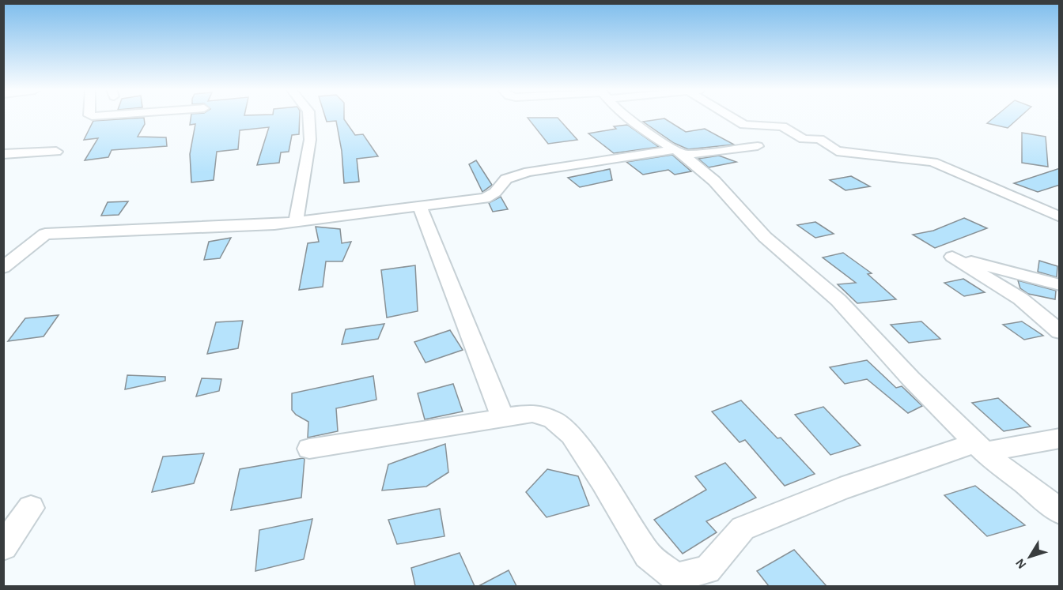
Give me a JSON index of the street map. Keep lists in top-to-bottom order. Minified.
{"north":"bottom left"}
